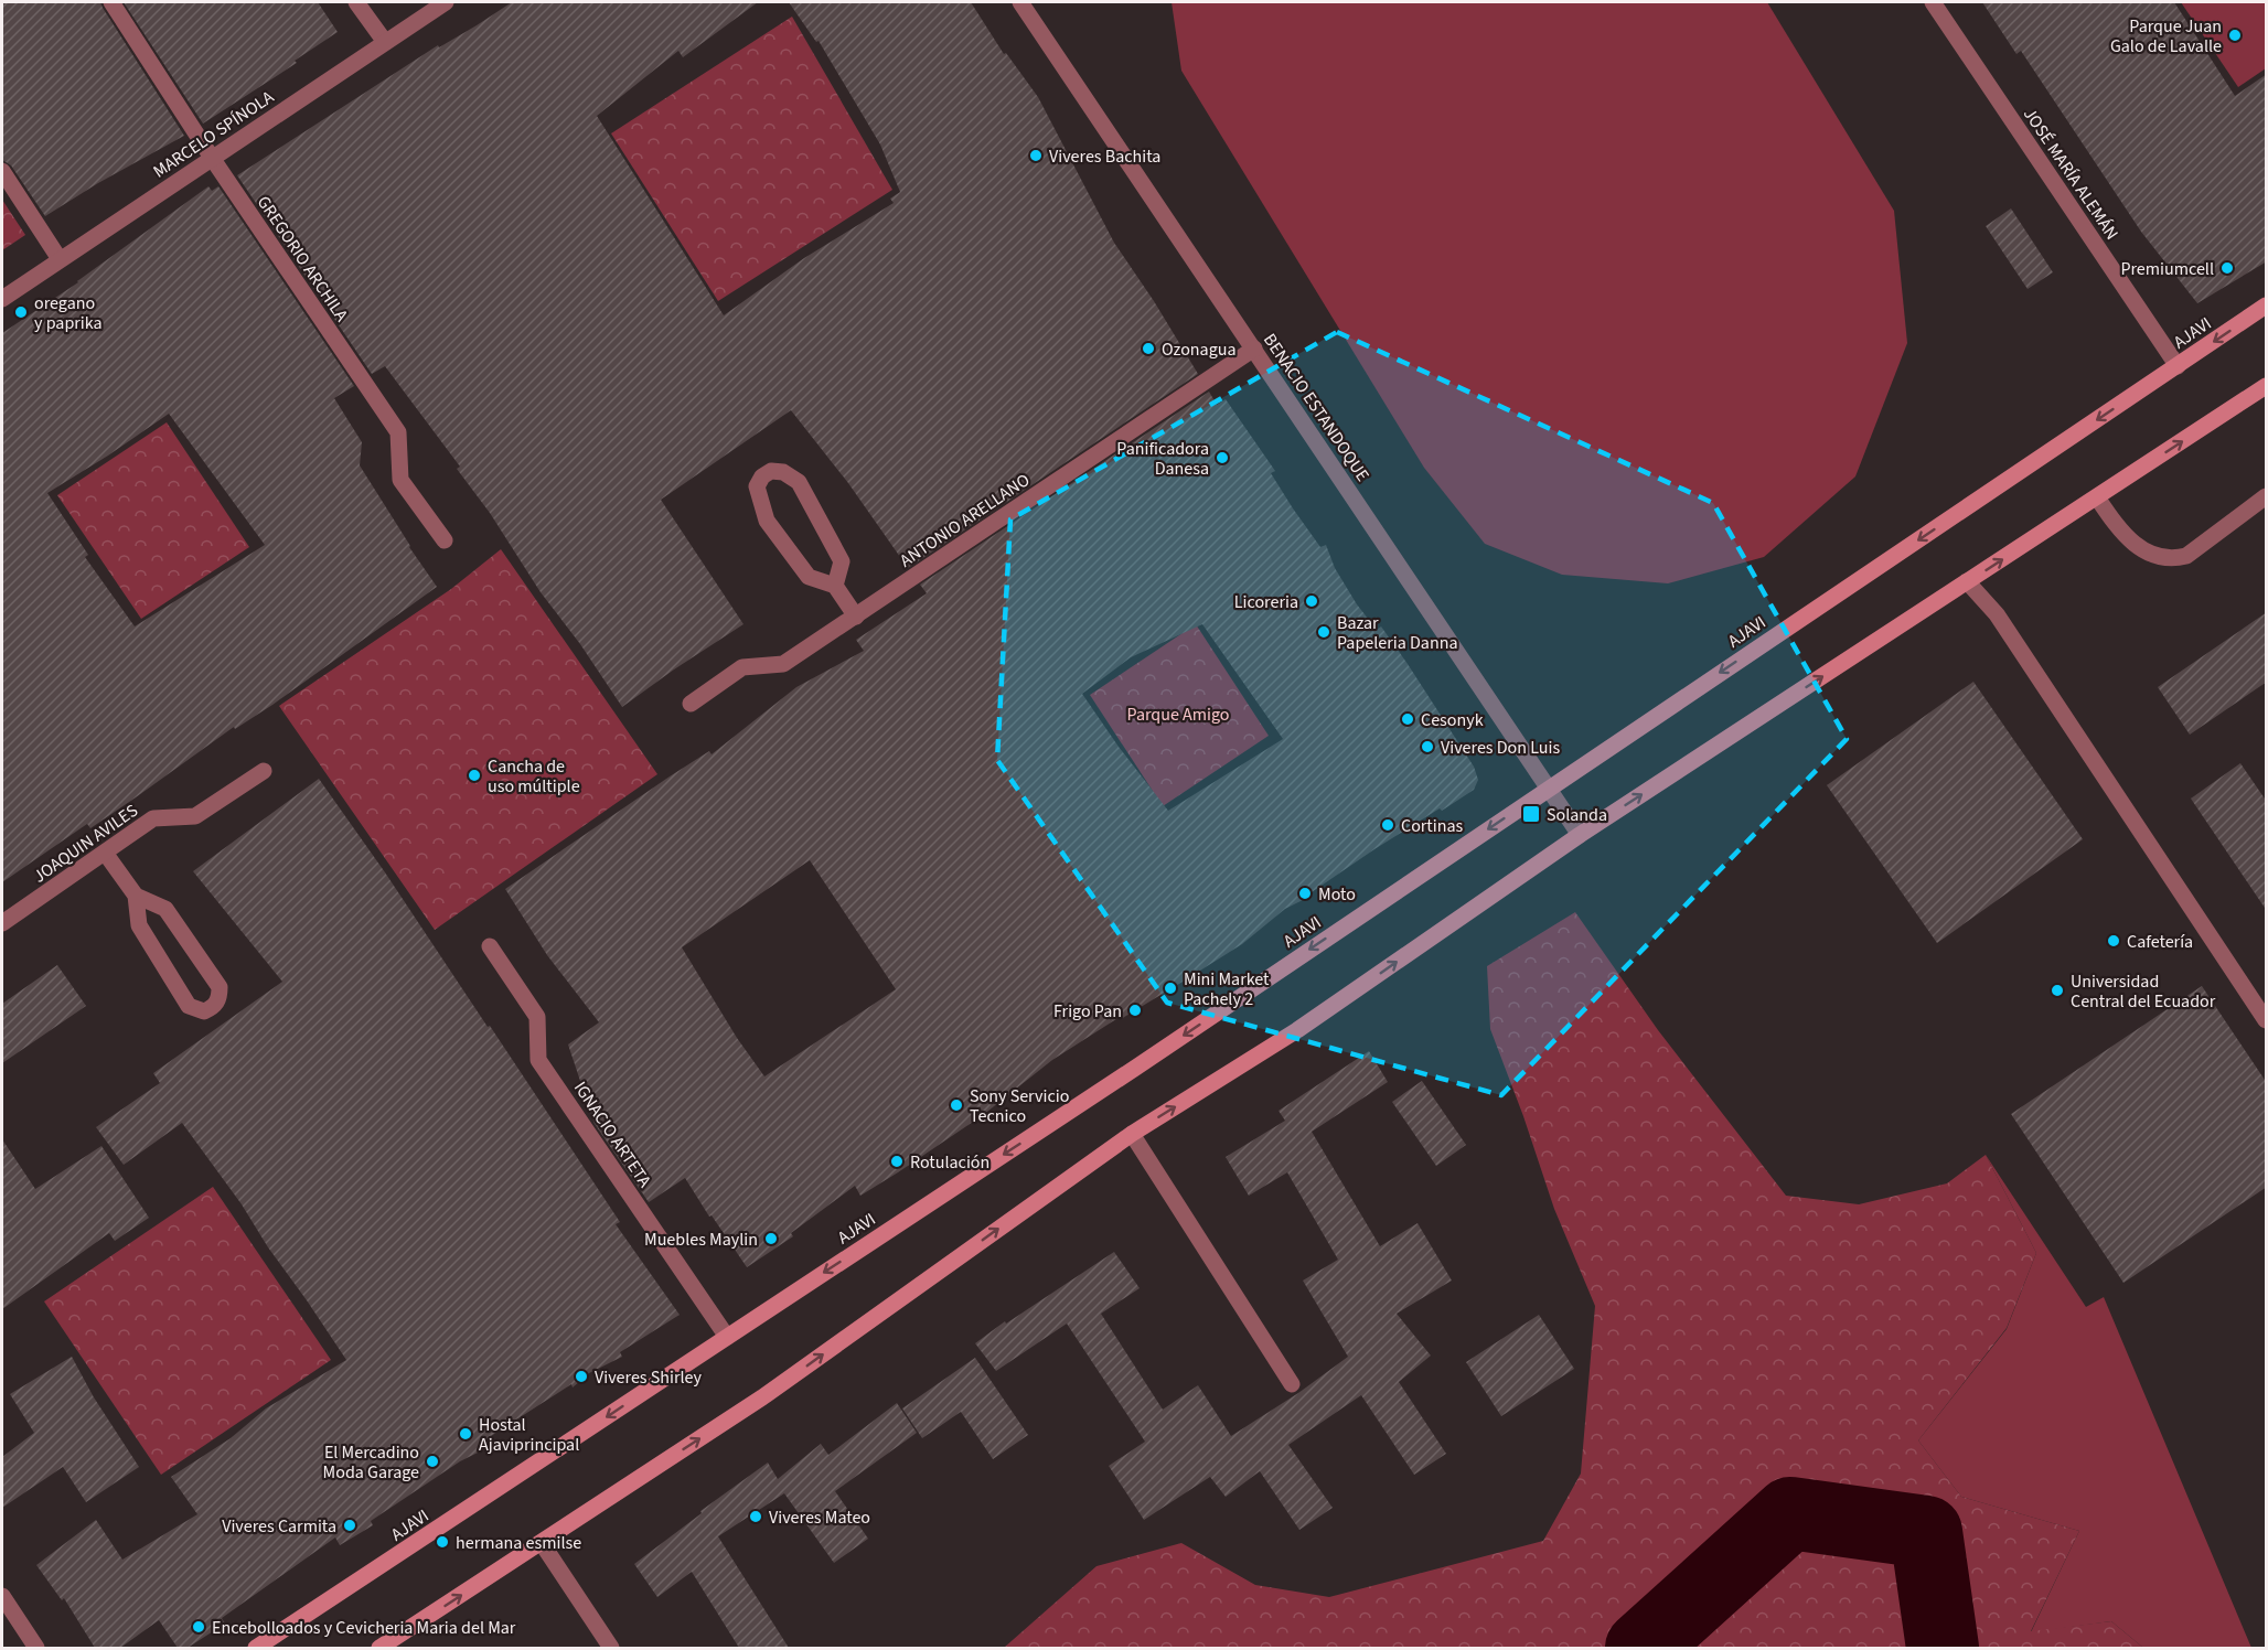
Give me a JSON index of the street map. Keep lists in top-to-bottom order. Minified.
{"streets":{"street":["MARCELO SPÍNOLA","JOSÉ MARÍA ALEMÁN","GREGORIO ARCHILA","AJAVI","BENACIO ESTANDOQUE","ANTONIO ARELLANO","JOAQUIN AVILES","IGNACIO ARTETA"]},"crossings":[["MARCELO SPÍNOLA","GREGORIO ARCHILA"],["JOSÉ MARÍA ALEMÁN","AJAVI"],["AJAVI","BENACIO ESTANDOQUE"],["AJAVI","IGNACIO ARTETA"],["BENACIO ESTANDOQUE","ANTONIO ARELLANO"]],"parks":["Parque Amigo"],"places":{"other":["Parque Juan Galo de Lavalle","Viveres Bachita","Premiumcell","oregano y paprika","Ozonagua","Panificadora Danesa","Licoreria","Bazar Papeleria Danna","Cesonyk","Viveres Don Luis","Cancha de uso múltiple","Cortinas","Moto","Cafetería","Mini Market Pachely 2","Universidad Central del Ecuador","Frigo Pan","Sony Servicio Tecnico","Rotulación","Muebles Maylin","Viveres Shirley","Hostal Ajaviprincipal","El Mercadino Moda Garage","Viveres Mateo","Viveres Carmita","hermana esmilse","Encebolloados y Cevicheria Maria del Mar"],"transit":["Solanda"]}}
